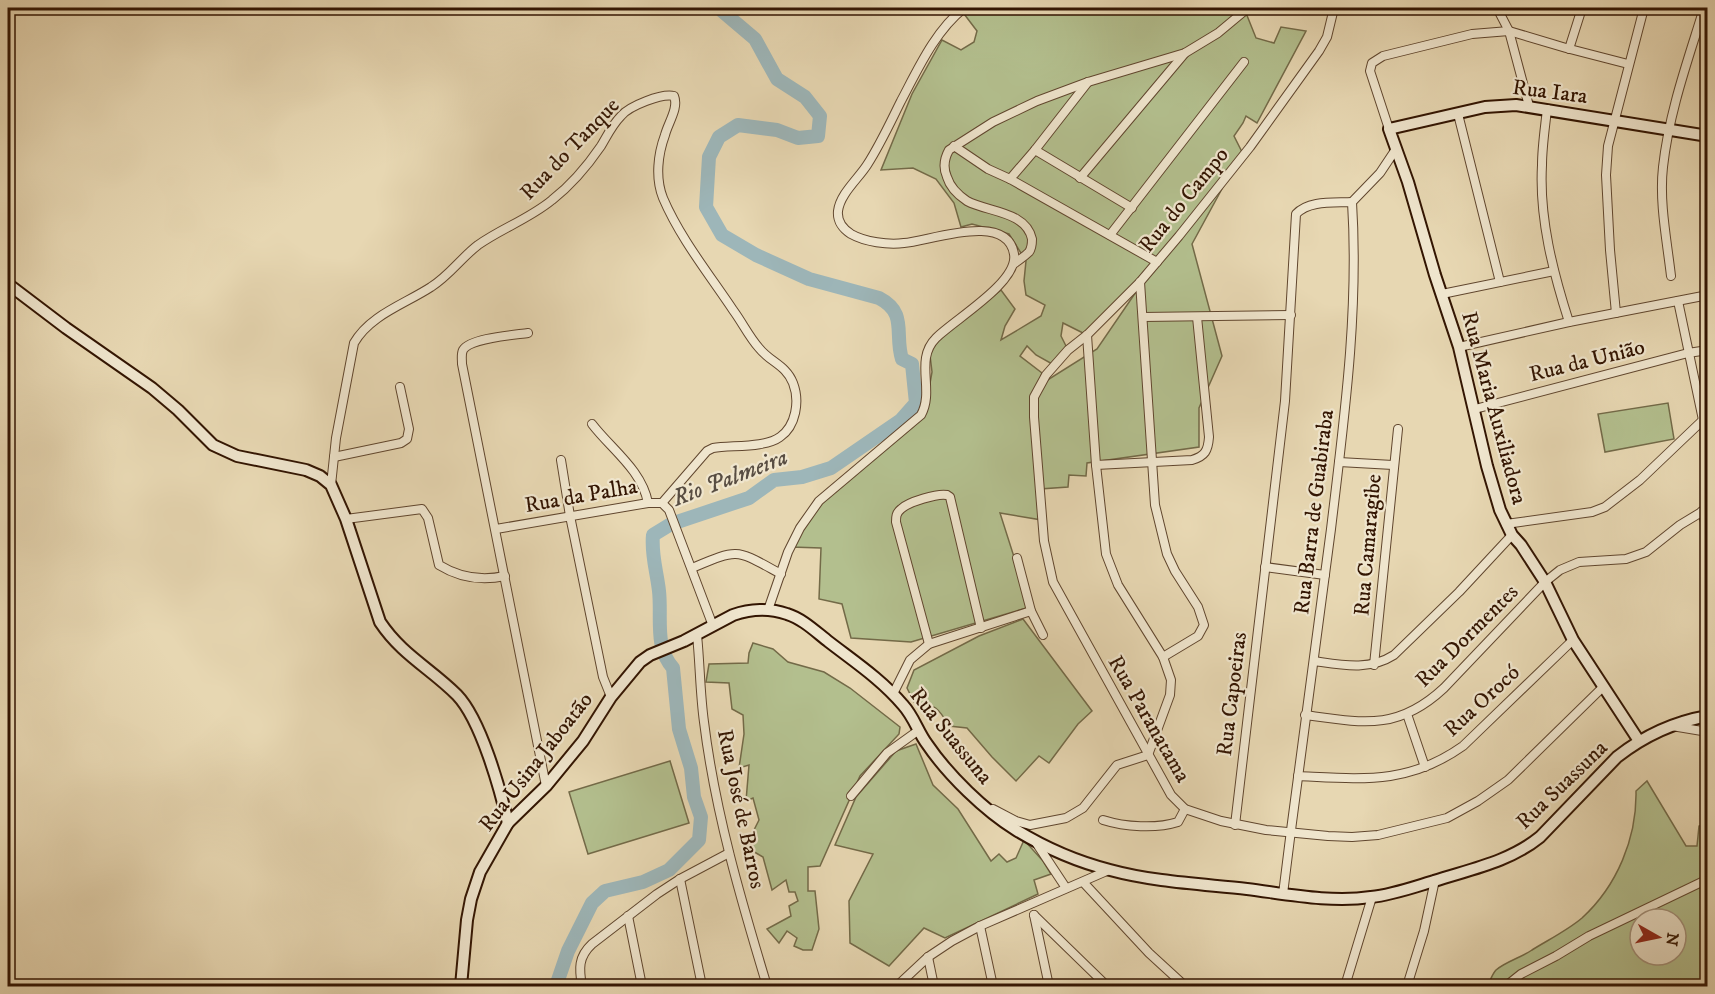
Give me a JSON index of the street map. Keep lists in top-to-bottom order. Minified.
{"streets":{"street":["Rua Iara","Rua do Tanque","Rua do Campo","Rua da União","Rua Maria Auxiliadora","Rua da Palha","Rua Barra de Guabiraba","Rua Camaragibe","Rua Dormentes","Rua Capoeiras","Rua Orocó","Rua Paranatama","Rua Suassuna","Rua Usina Jaboatão","Rua José de Barros"]},"crossings":[["Rua Iara","Rua Maria Auxiliadora"],["Rua do Tanque","Rua da Palha"],["Rua do Campo","Rua Paranatama"],["Rua da União","Rua Maria Auxiliadora"],["Rua Maria Auxiliadora","Rua Dormentes"],["Rua Maria Auxiliadora","Rua Orocó"],["Rua Maria Auxiliadora","Rua Paranatama"],["Rua Maria Auxiliadora","Rua Suassuna"],["Rua Barra de Guabiraba","Rua Dormentes"],["Rua Barra de Guabiraba","Rua Capoeiras"],["Rua Barra de Guabiraba","Rua Orocó"],["Rua Barra de Guabiraba","Rua Paranatama"],["Rua Barra de Guabiraba","Rua Suassuna"],["Rua Capoeiras","Rua Paranatama"],["Rua Suassuna","Rua Usina Jaboatão"],["Rua Suassuna","Rua José de Barros"]],"water":["Rio Palmeira"],"north":"right"}
